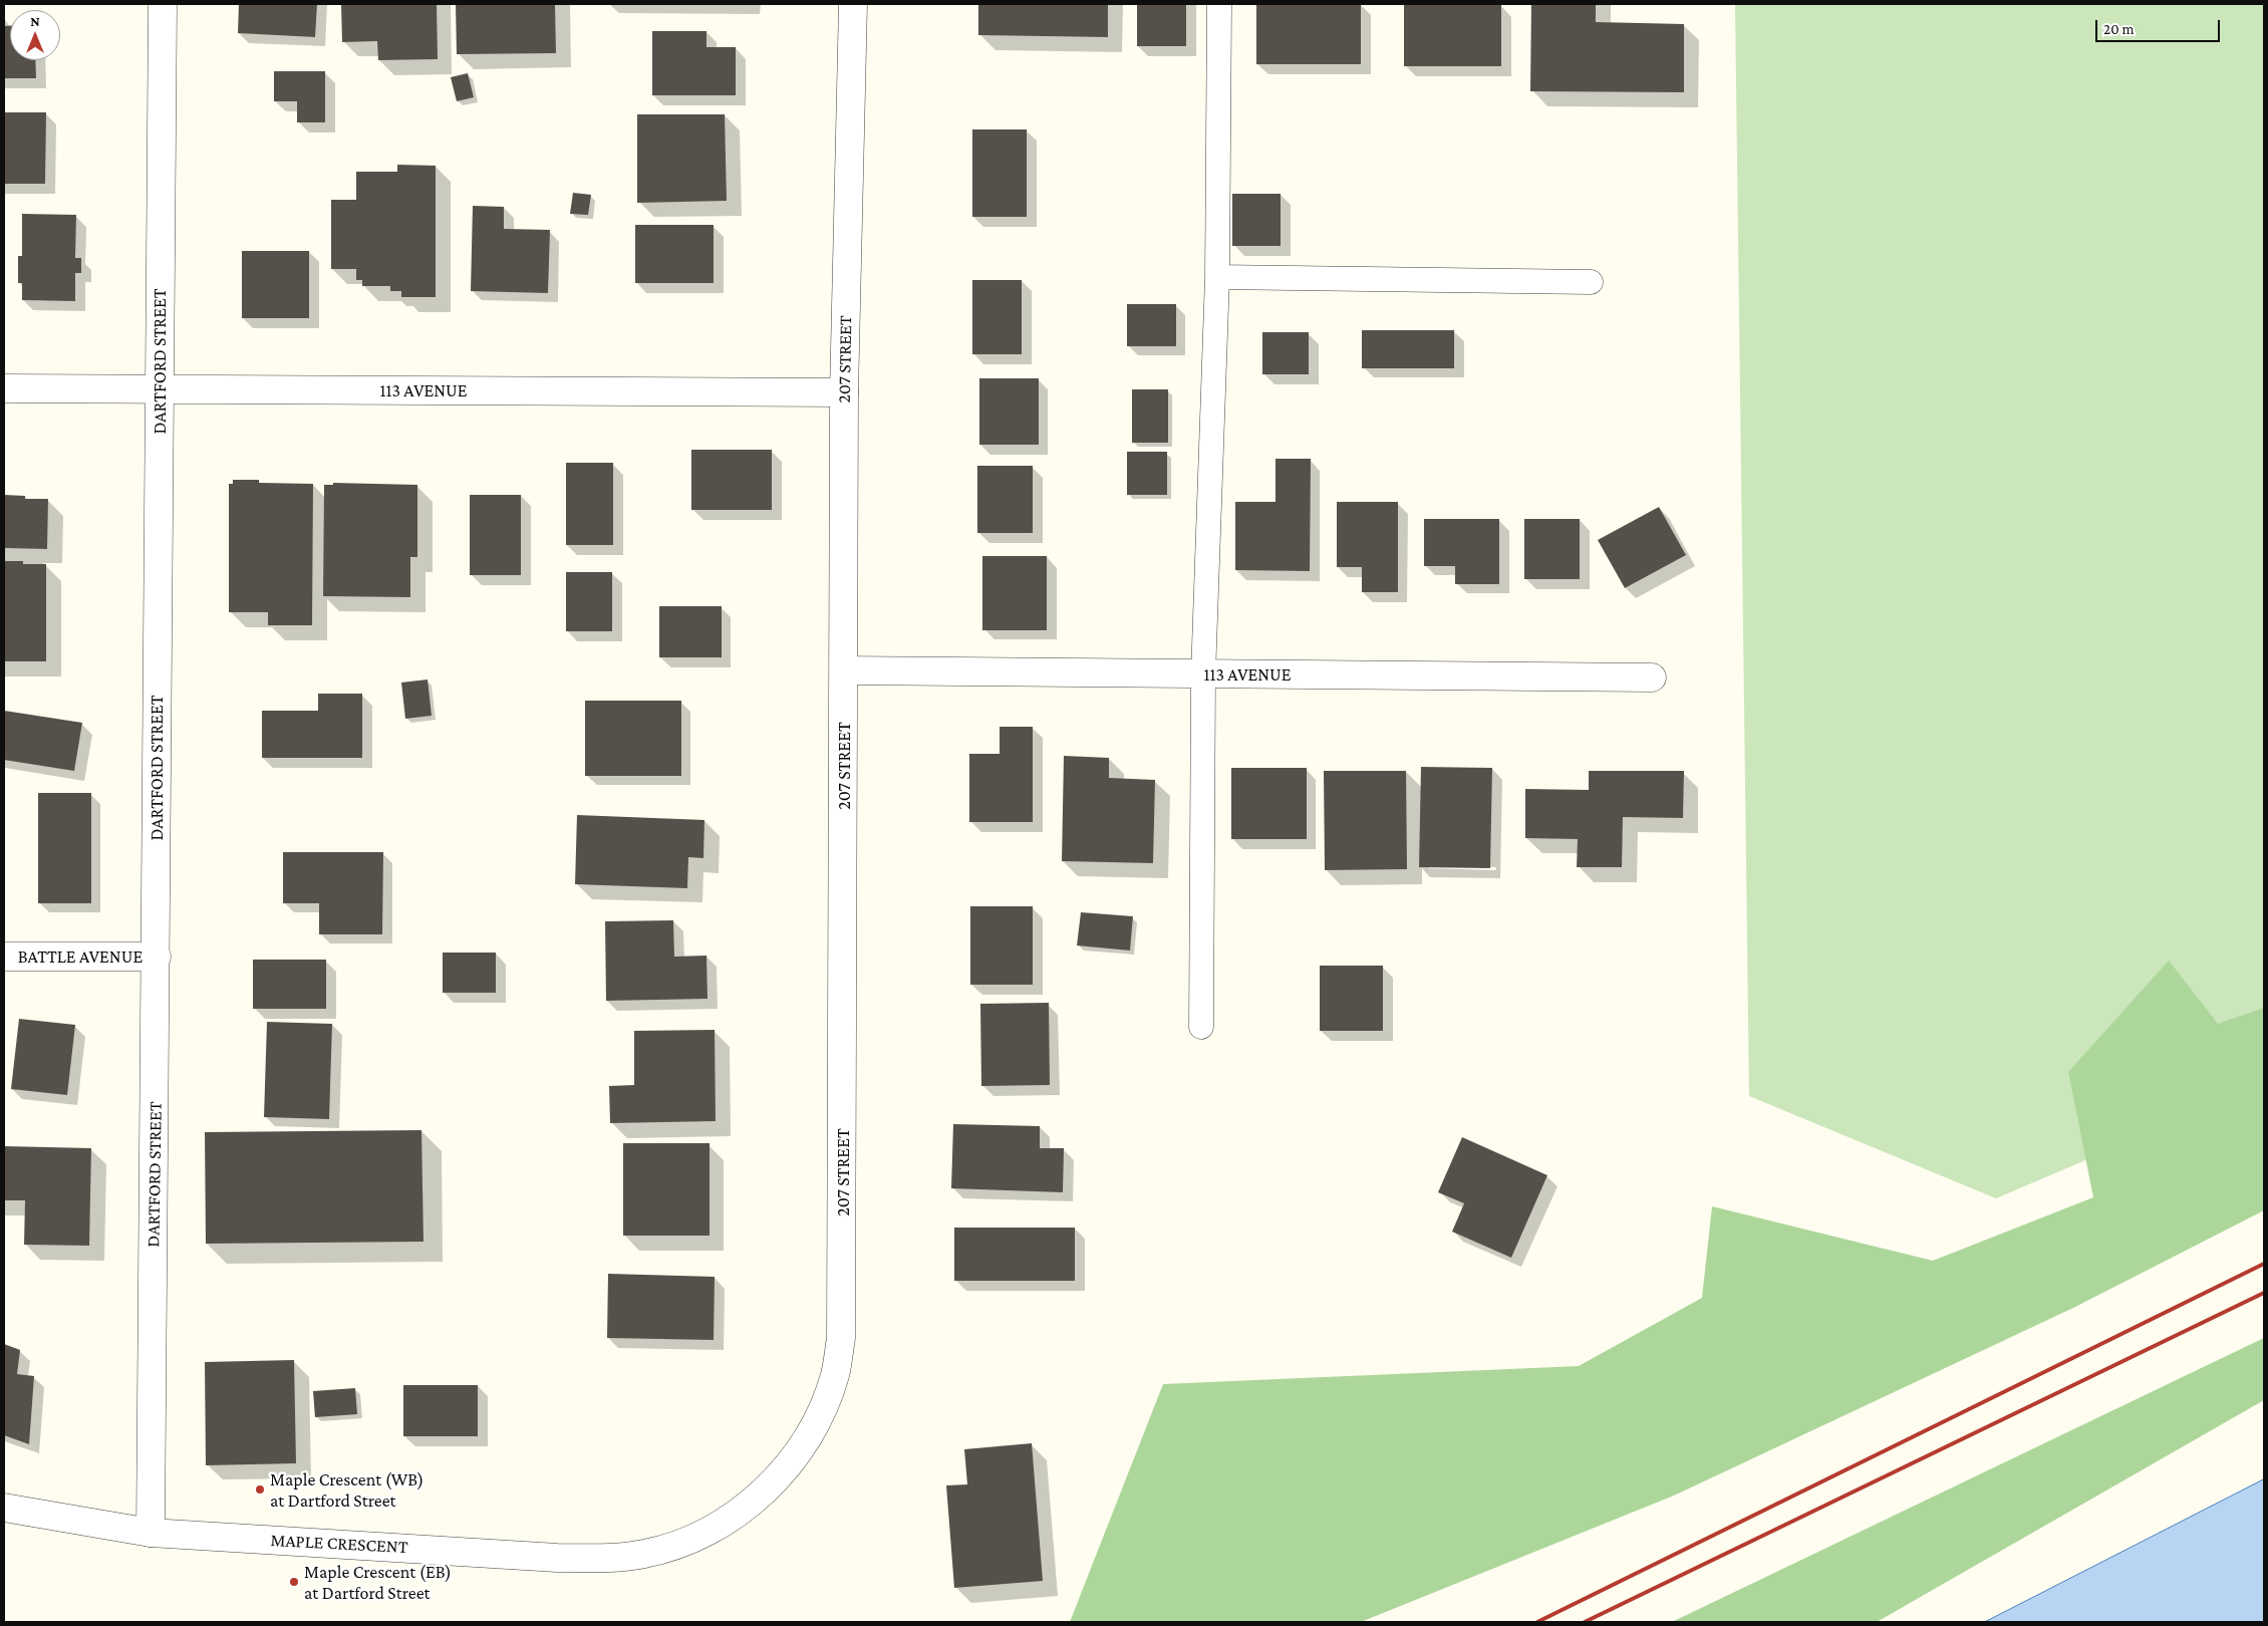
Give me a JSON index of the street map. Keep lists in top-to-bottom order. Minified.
{"streets":{"street":["207 STREET","DARTFORD STREET","113 AVENUE","BATTLE AVENUE","MAPLE CRESCENT"]},"crossings":[["207 STREET","113 AVENUE"],["207 STREET","MAPLE CRESCENT"],["DARTFORD STREET","113 AVENUE"],["DARTFORD STREET","BATTLE AVENUE"],["DARTFORD STREET","MAPLE CRESCENT"]],"places":["Maple Crescent (WB) at Dartford Street","Maple Crescent (EB) at Dartford Street"],"scale_bar":"20 m","north":"top"}
